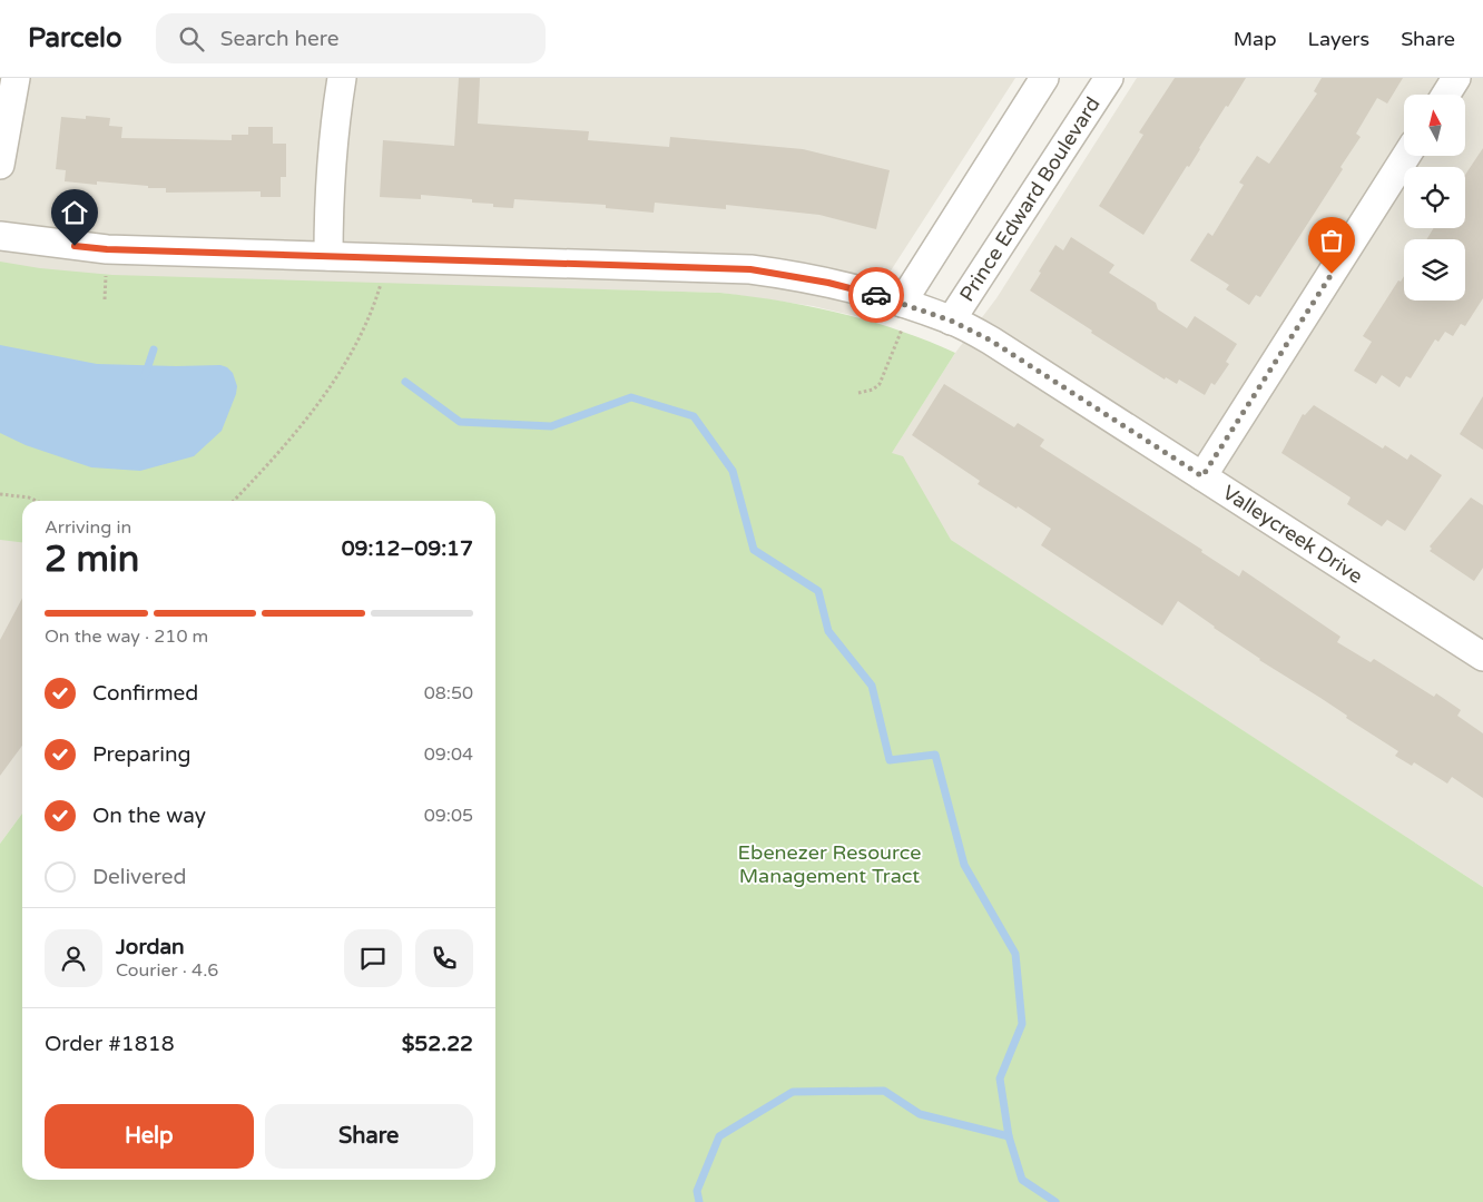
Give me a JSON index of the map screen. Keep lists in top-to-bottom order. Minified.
{"streets":{"street":["Prince Edward Boulevard","Valleycreek Drive"]},"crossings":[["Prince Edward Boulevard","Valleycreek Drive"]],"parks":["Ebenezer Resource Management Tract"],"north":"top","page":{"header":"Parcelo","search":"Search here","nav":["Map","Layers","Share"],"heading":["2 min","Arriving in","09:12–09:17"],"panel":["Jordan","Courier · 4.6","Order #1818","$52.22"],"bar":"On the way · 210 m","list":[["Confirmed","08:50"],["Preparing","09:04"],["On the way","09:05"],"Delivered"],"buttons":["Help","Share"]}}
